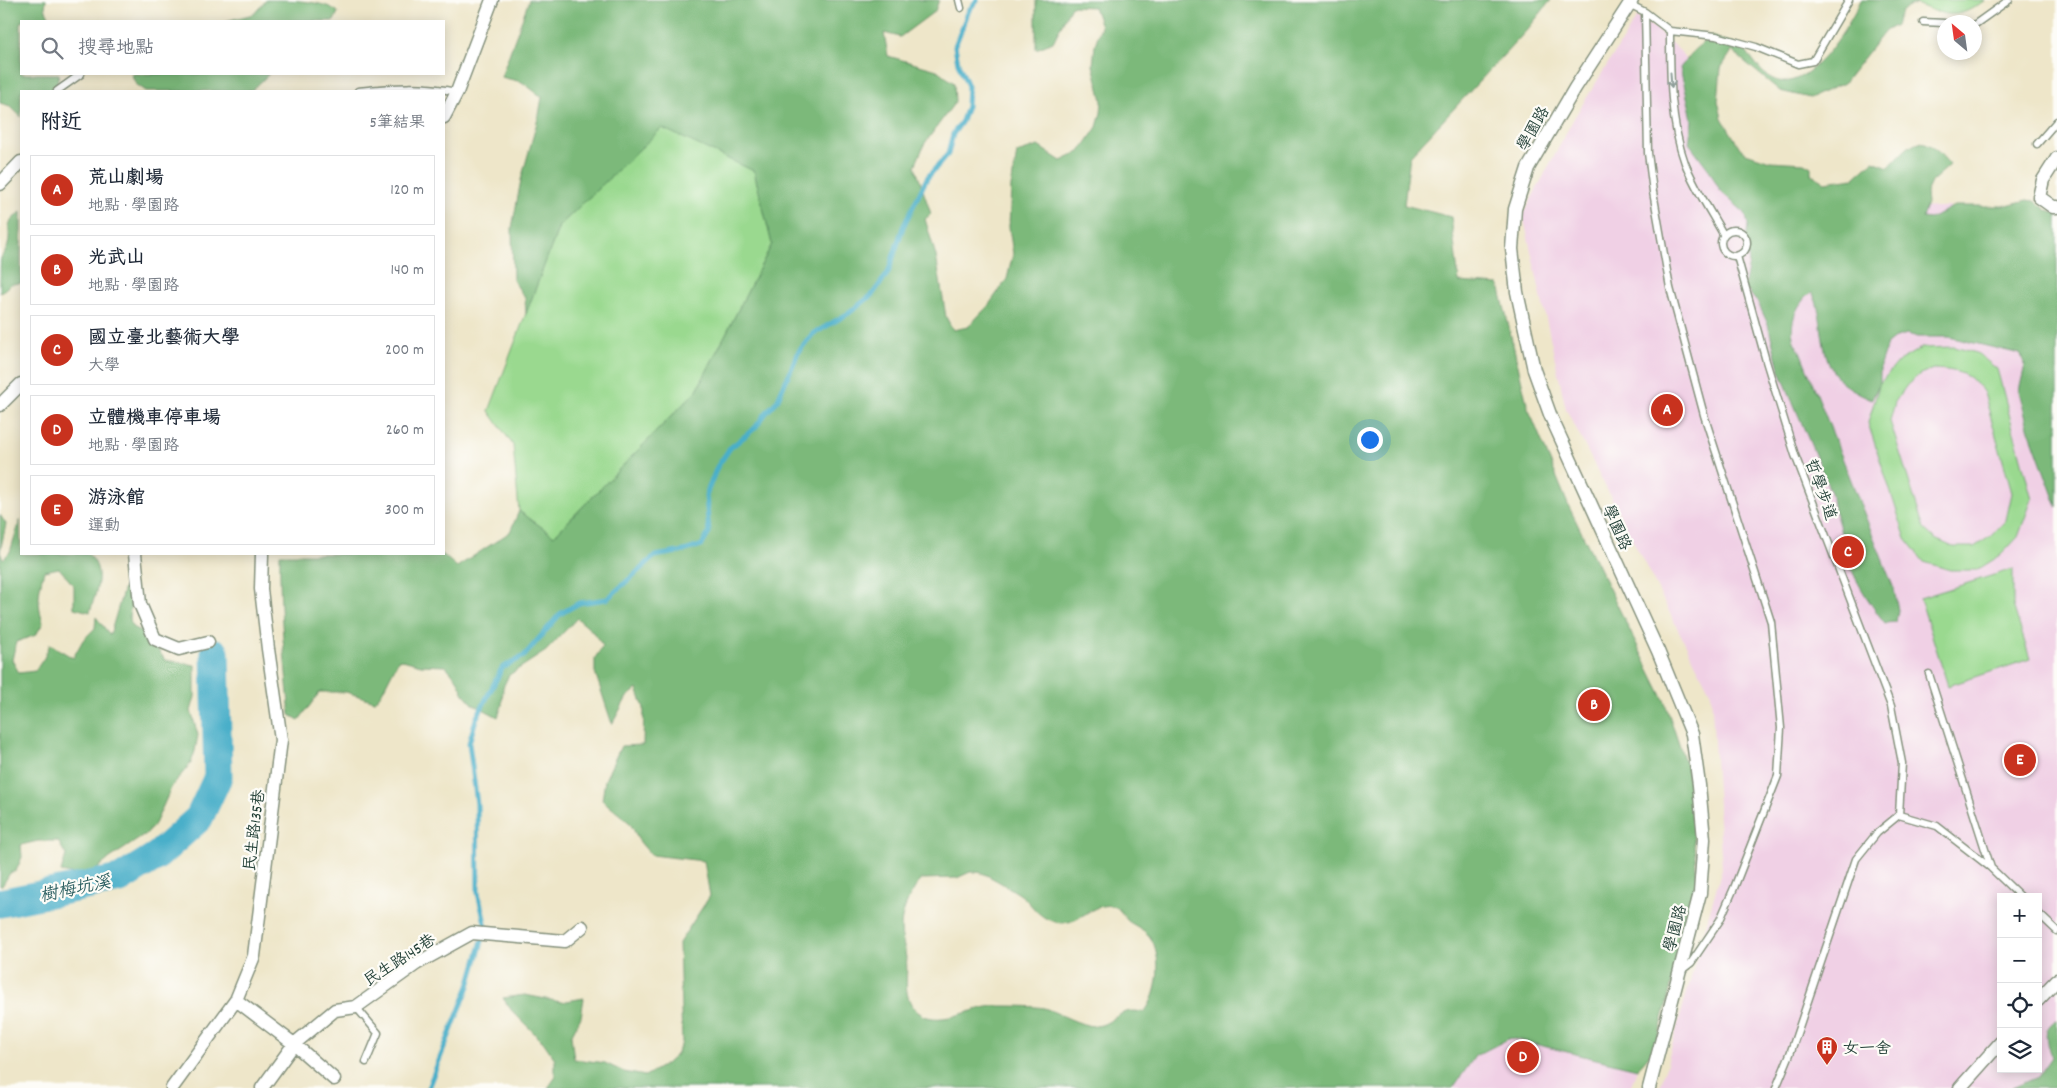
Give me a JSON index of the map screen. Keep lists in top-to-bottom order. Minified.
{"streets":{"street":["學園路","民生路135巷","民生路145巷"],"lane":["哲學步道"]},"water":["樹梅坑溪"],"places":{"building":["女一舍"]},"north":"top left","page":{"search":"搜尋地點","heading":["附近","5筆結果"],"list":[{"mark":"A","name":"荒山劇場","note":"地點 · 學園路","value":"120 m"},{"mark":"B","name":"光武山","note":"地點 · 學園路","value":"140 m"},{"mark":"C","name":"國立臺北藝術大學","note":"大學","value":"200 m"},{"mark":"D","name":"立體機車停車場","note":"地點 · 學園路","value":"260 m"},{"mark":"E","name":"游泳館","note":"運動","value":"300 m"}],"pins":["A","C","B","E","D"],"map_buttons":["+","−"]}}
